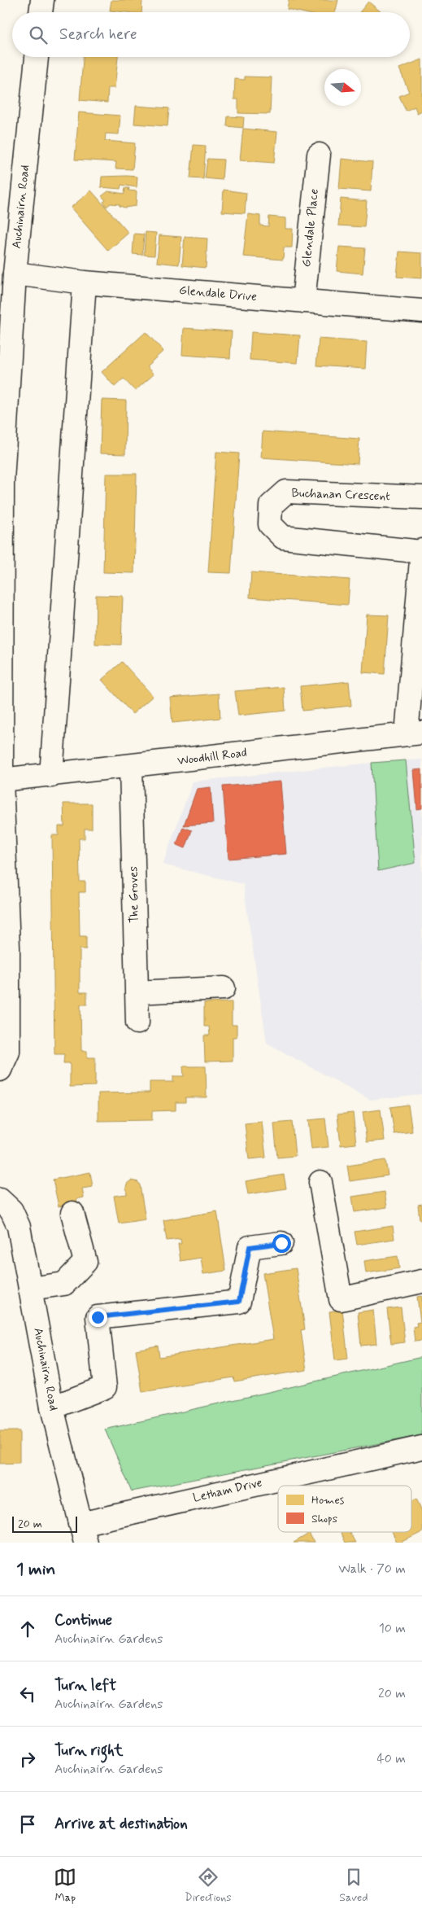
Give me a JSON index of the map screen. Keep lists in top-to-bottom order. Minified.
{"streets":{"street":["Auchinairn Road","Glendale Place","Glendale Drive","Buchanan Crescent","Woodhill Road","The Groves","Letham Drive"]},"crossings":[["Auchinairn Road","Glendale Drive"],["Auchinairn Road","Woodhill Road"],["Auchinairn Road","Letham Drive"],["Glendale Place","Glendale Drive"],["Woodhill Road","The Groves"]],"legend":["Homes","Shops"],"scale_bar":"20 m","north":"right","page":{"search":"Search here","scale":"20 m","heading":["1 min","Walk · 70 m"],"list":[["Continue","Auchinairn Gardens","10 m"],["Turn left","Auchinairn Gardens","20 m"],["Turn right","Auchinairn Gardens","40 m"],"Arrive at destination"],"nav":["Map","Directions","Saved"]}}
